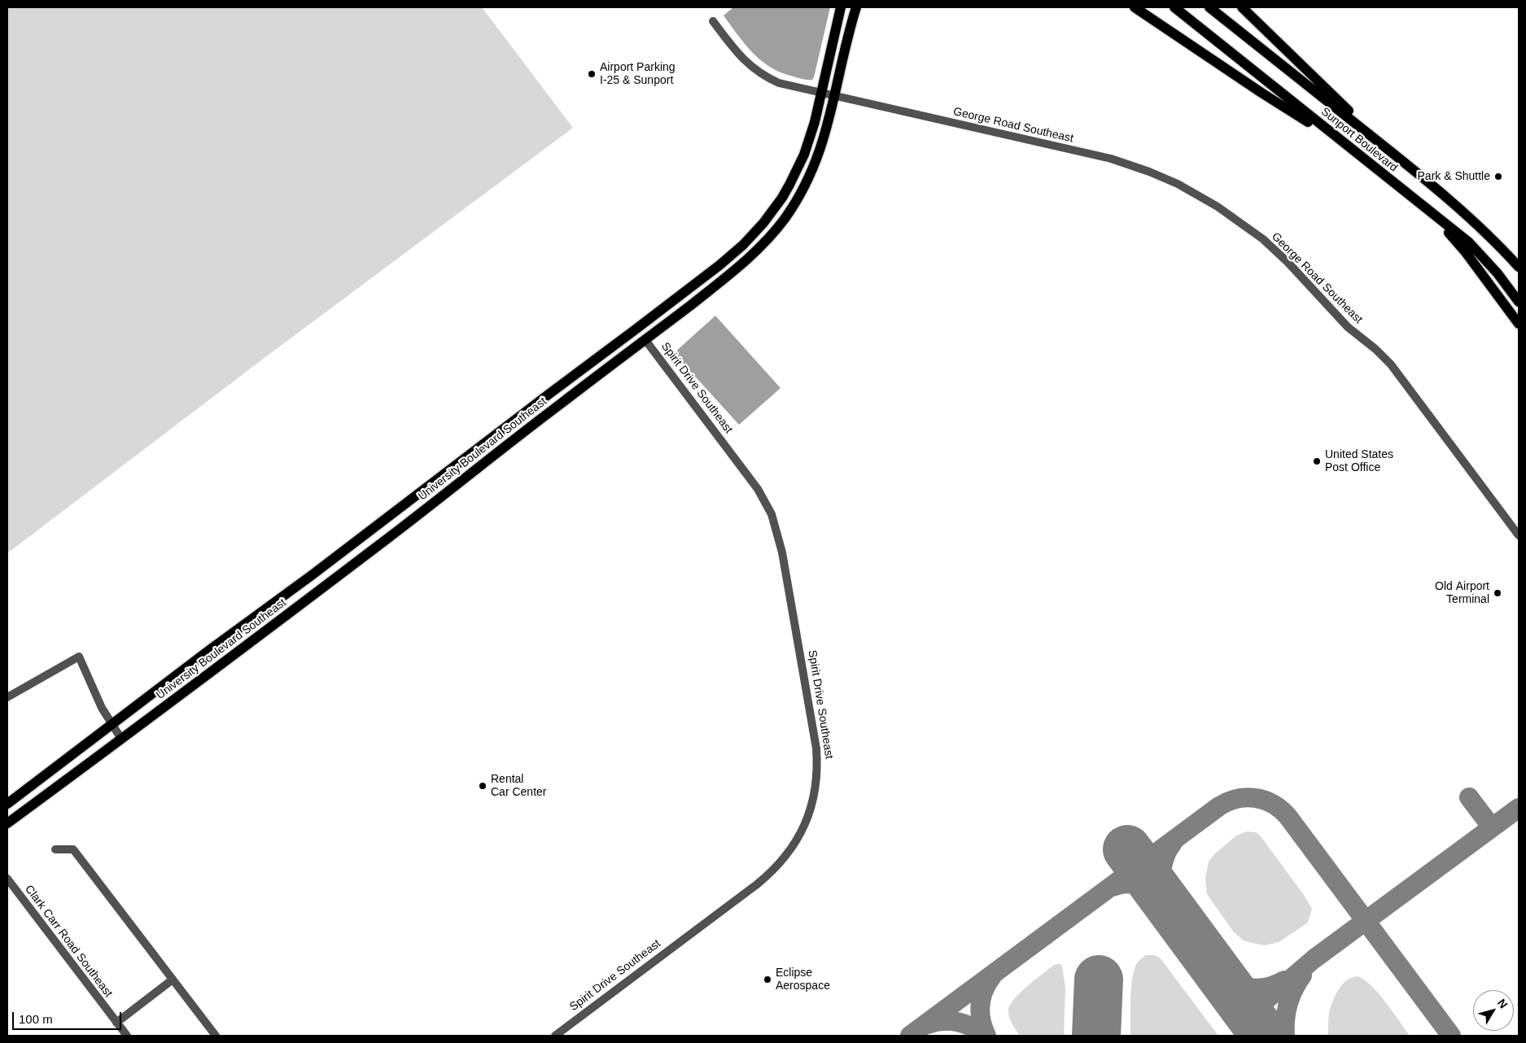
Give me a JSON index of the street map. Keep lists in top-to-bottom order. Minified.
{"streets":{"main road":["Sunport Boulevard","Spirit Drive Southeast","University Boulevard Southeast"],"street":["George Road Southeast","Clark Carr Road Southeast"]},"crossings":[["George Road Southeast","University Boulevard Southeast"],["Spirit Drive Southeast","University Boulevard Southeast"]],"places":["Airport Parking I-25 & Sunport","Park & Shuttle","United States Post Office","Old Airport Terminal","Rental Car Center","Eclipse Aerospace"],"scale_bar":"100 m","north":"top right"}
